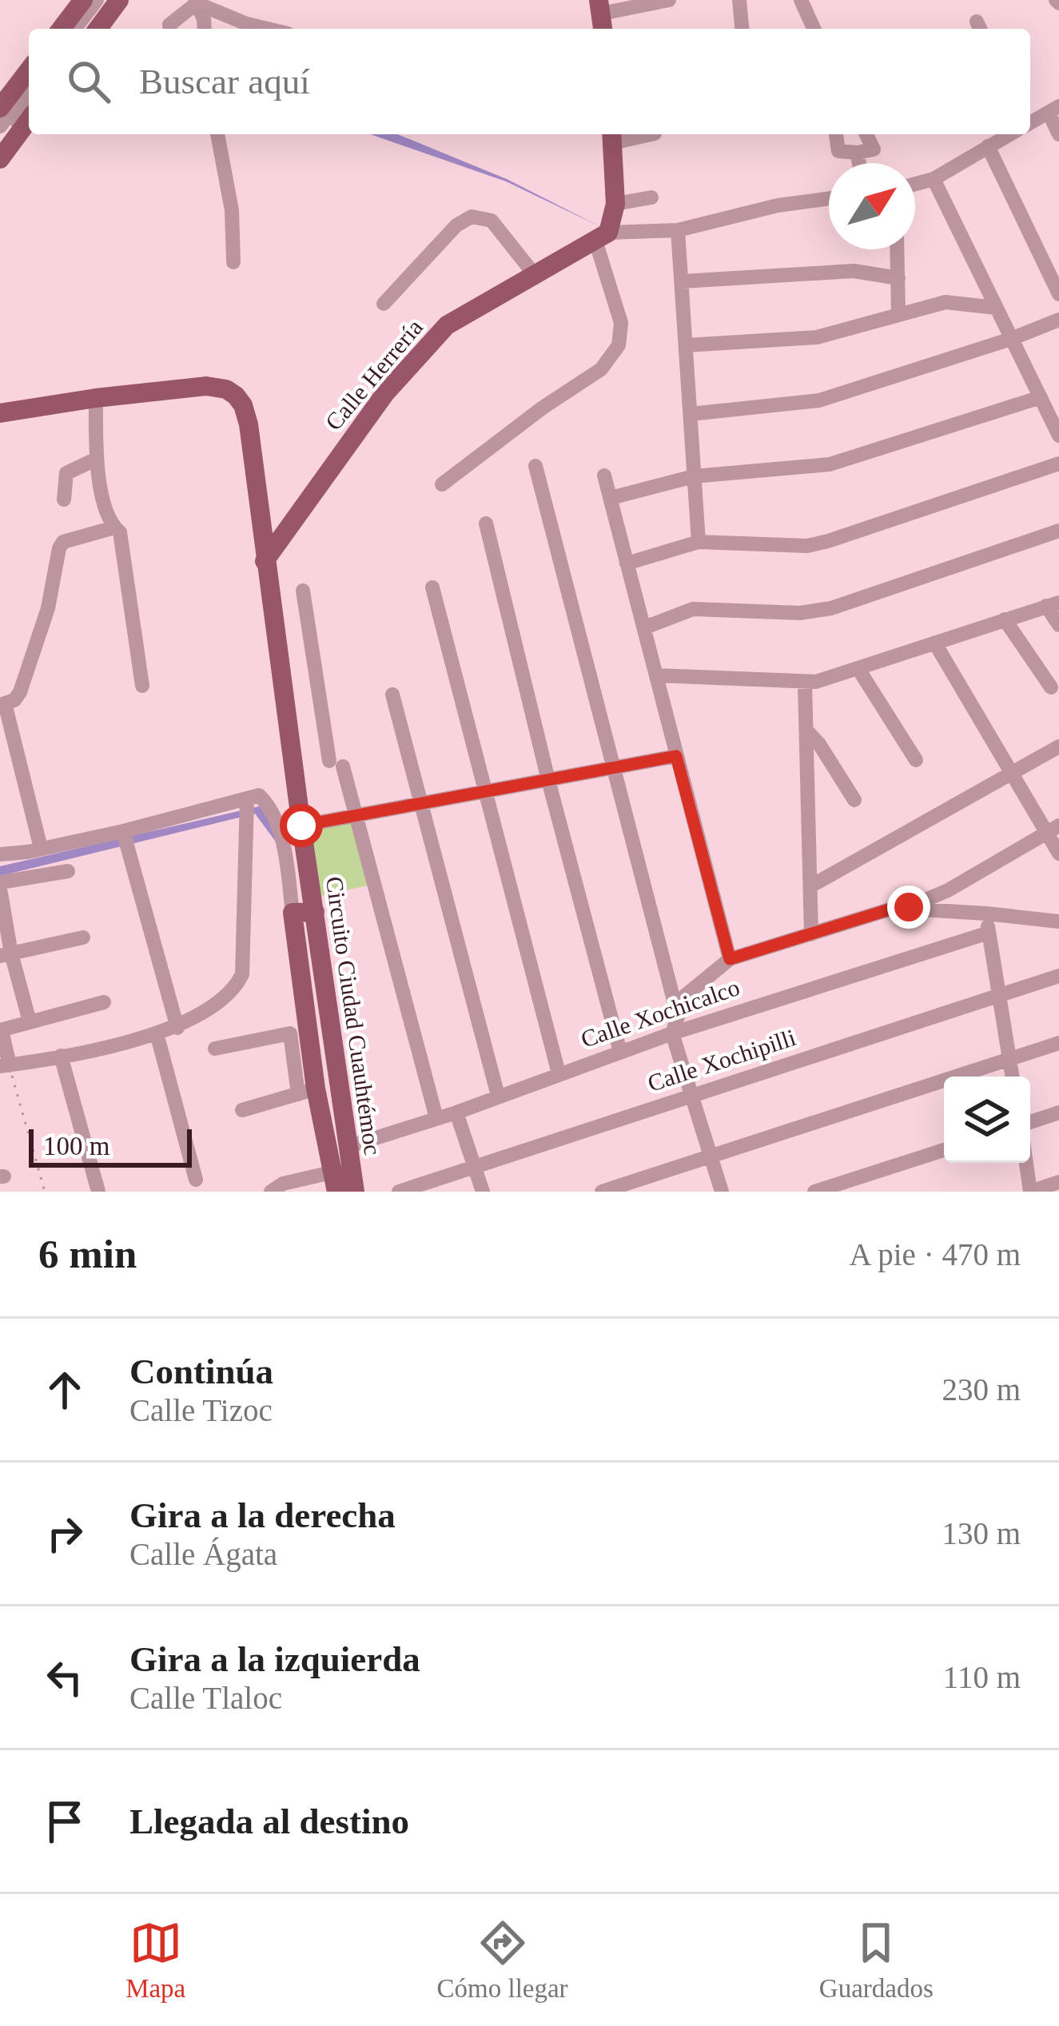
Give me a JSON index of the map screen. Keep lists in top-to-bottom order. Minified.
{"streets":{"main road":["Calle Herrería","Circuito Ciudad Cuauhtémoc"],"street":["Calle Xochicalco","Calle Xochipilli"]},"crossings":[["Calle Herrería","Circuito Ciudad Cuauhtémoc"],["Calle Xochicalco","Circuito Ciudad Cuauhtémoc"]],"scale_bar":"100 m","north":"top right","page":{"search":"Buscar aquí","scale":"100 m","heading":["6 min","A pie · 470 m"],"list":[["Continúa","Calle Tizoc","230 m"],["Gira a la derecha","Calle Ágata","130 m"],["Gira a la izquierda","Calle Tlaloc","110 m"],"Llegada al destino"],"nav":["Mapa","Cómo llegar","Guardados"]}}
